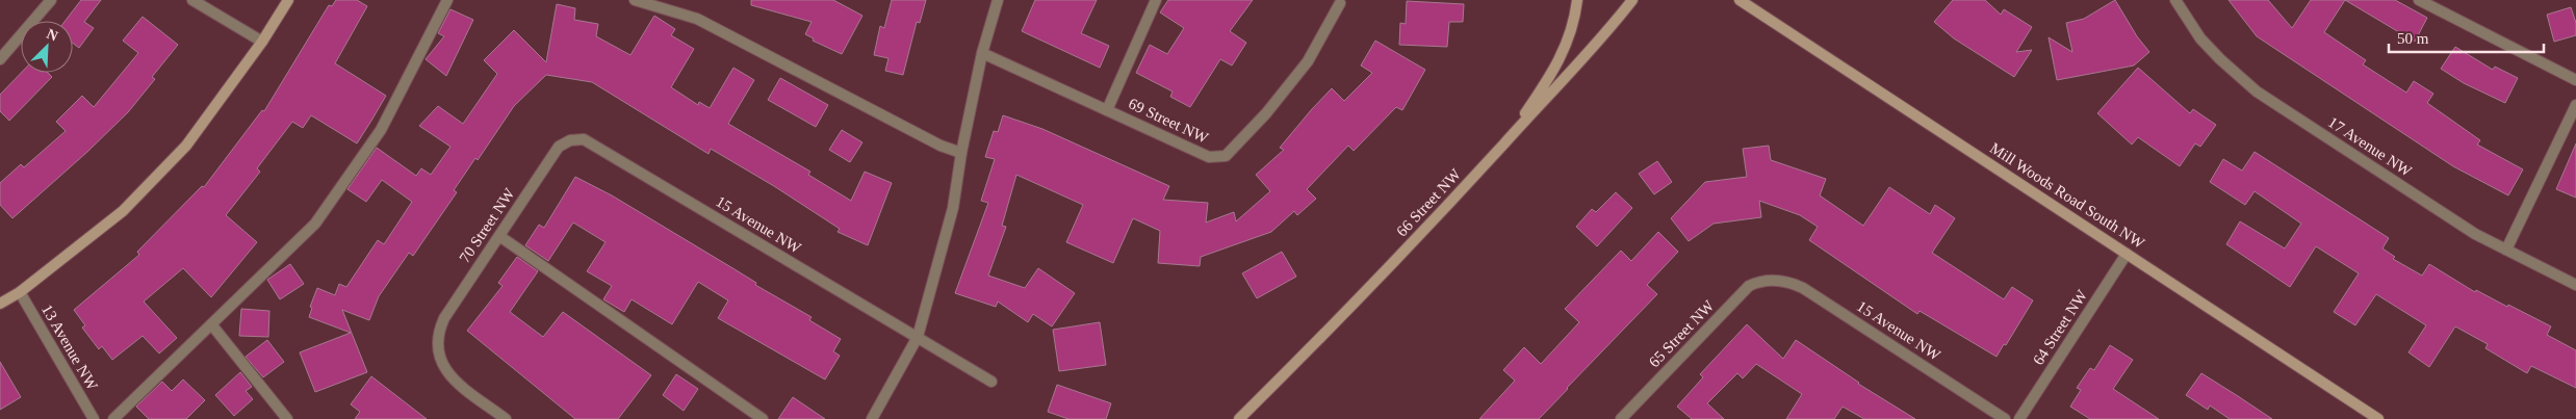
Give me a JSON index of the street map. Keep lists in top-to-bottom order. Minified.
{"streets":{"street":["69 Street NW","17 Avenue NW","Mill Woods Road South NW","66 Street NW","15 Avenue NW","70 Street NW","64 Street NW","65 Street NW","13 Avenue NW"]},"crossings":[["Mill Woods Road South NW","64 Street NW"],["15 Avenue NW","70 Street NW"],["15 Avenue NW","65 Street NW"]],"scale_bar":"50 m","north":"top right"}
